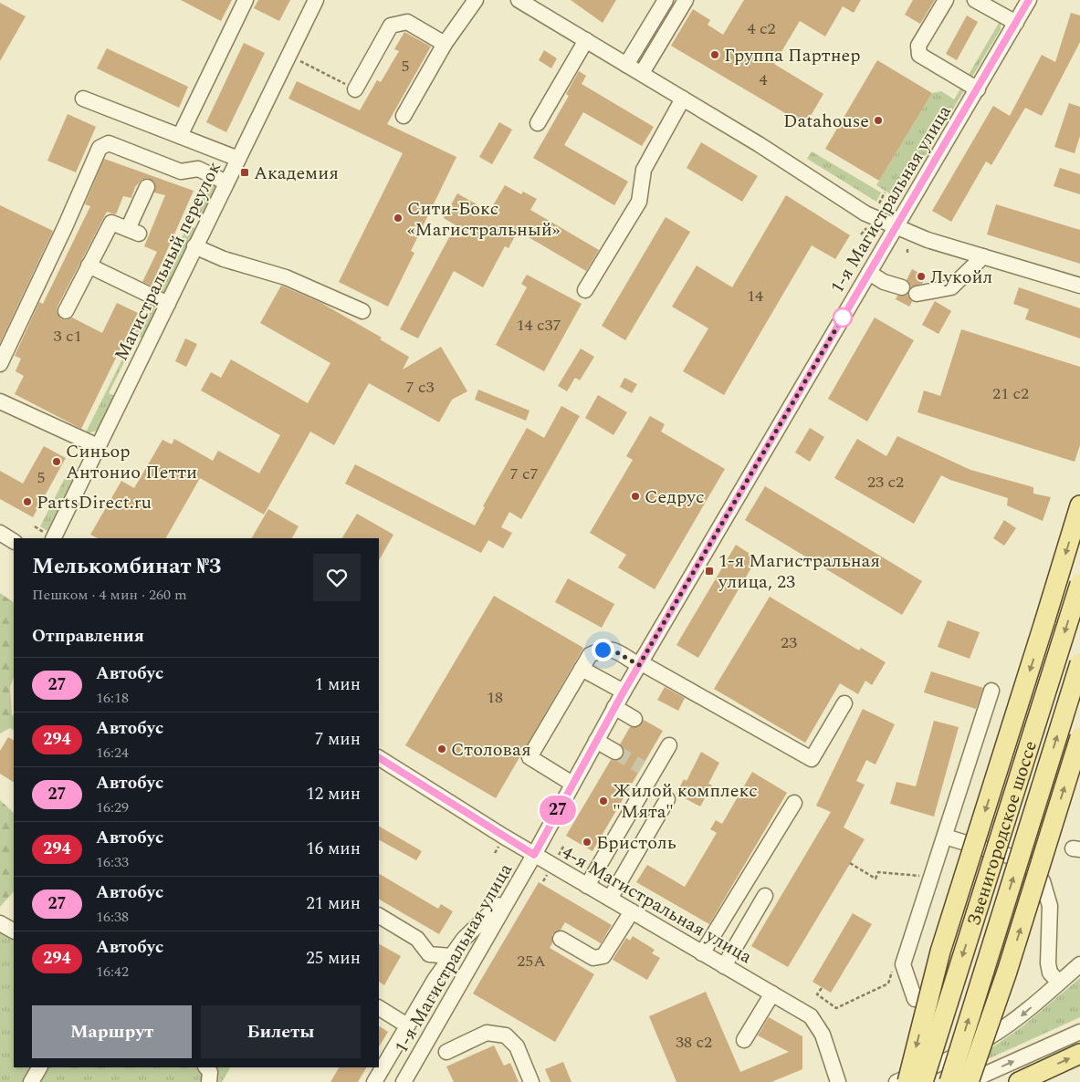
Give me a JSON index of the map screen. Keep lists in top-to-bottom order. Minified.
{"streets":{"main road":["Звенигородское шоссе"],"street":["1-я Магистральная улица","Магистральный переулок","4-я Магистральная улица"]},"crossings":[["1-я Магистральная улица","4-я Магистральная улица"]],"places":{"other":["Группа Партнер","Datahouse","Сити-Бокс «Магистральный»","Лукойл","Синьор Антонио Петти","Седрус","PartsDirect.ru","Столовая","Жилой комплекс \"Мята\"","Бристоль"],"transit":["Академия","1-я Магистральная улица, 23"]},"lines":["bus line 27"],"house_numbers":["4 с2","5","4","14","14 с37","3 с1","7 с3","21 с2","7 с7","5","23 с2","23","18","25А","38 с2"],"page":{"on_map":"27","heading":[["Мелькомбинат №3","Пешком · 4 мин · 260 m"],"Отправления"],"list":[{"mark":"27","name":"Автобус","note":"16:18","value":"1 мин"},{"mark":"294","name":"Автобус","note":"16:24","value":"7 мин"},{"mark":"27","name":"Автобус","note":"16:29","value":"12 мин"},{"mark":"294","name":"Автобус","note":"16:33","value":"16 мин"},{"mark":"27","name":"Автобус","note":"16:38","value":"21 мин"},{"mark":"294","name":"Автобус","note":"16:42","value":"25 мин"}],"buttons":["Маршрут","Билеты"]}}
